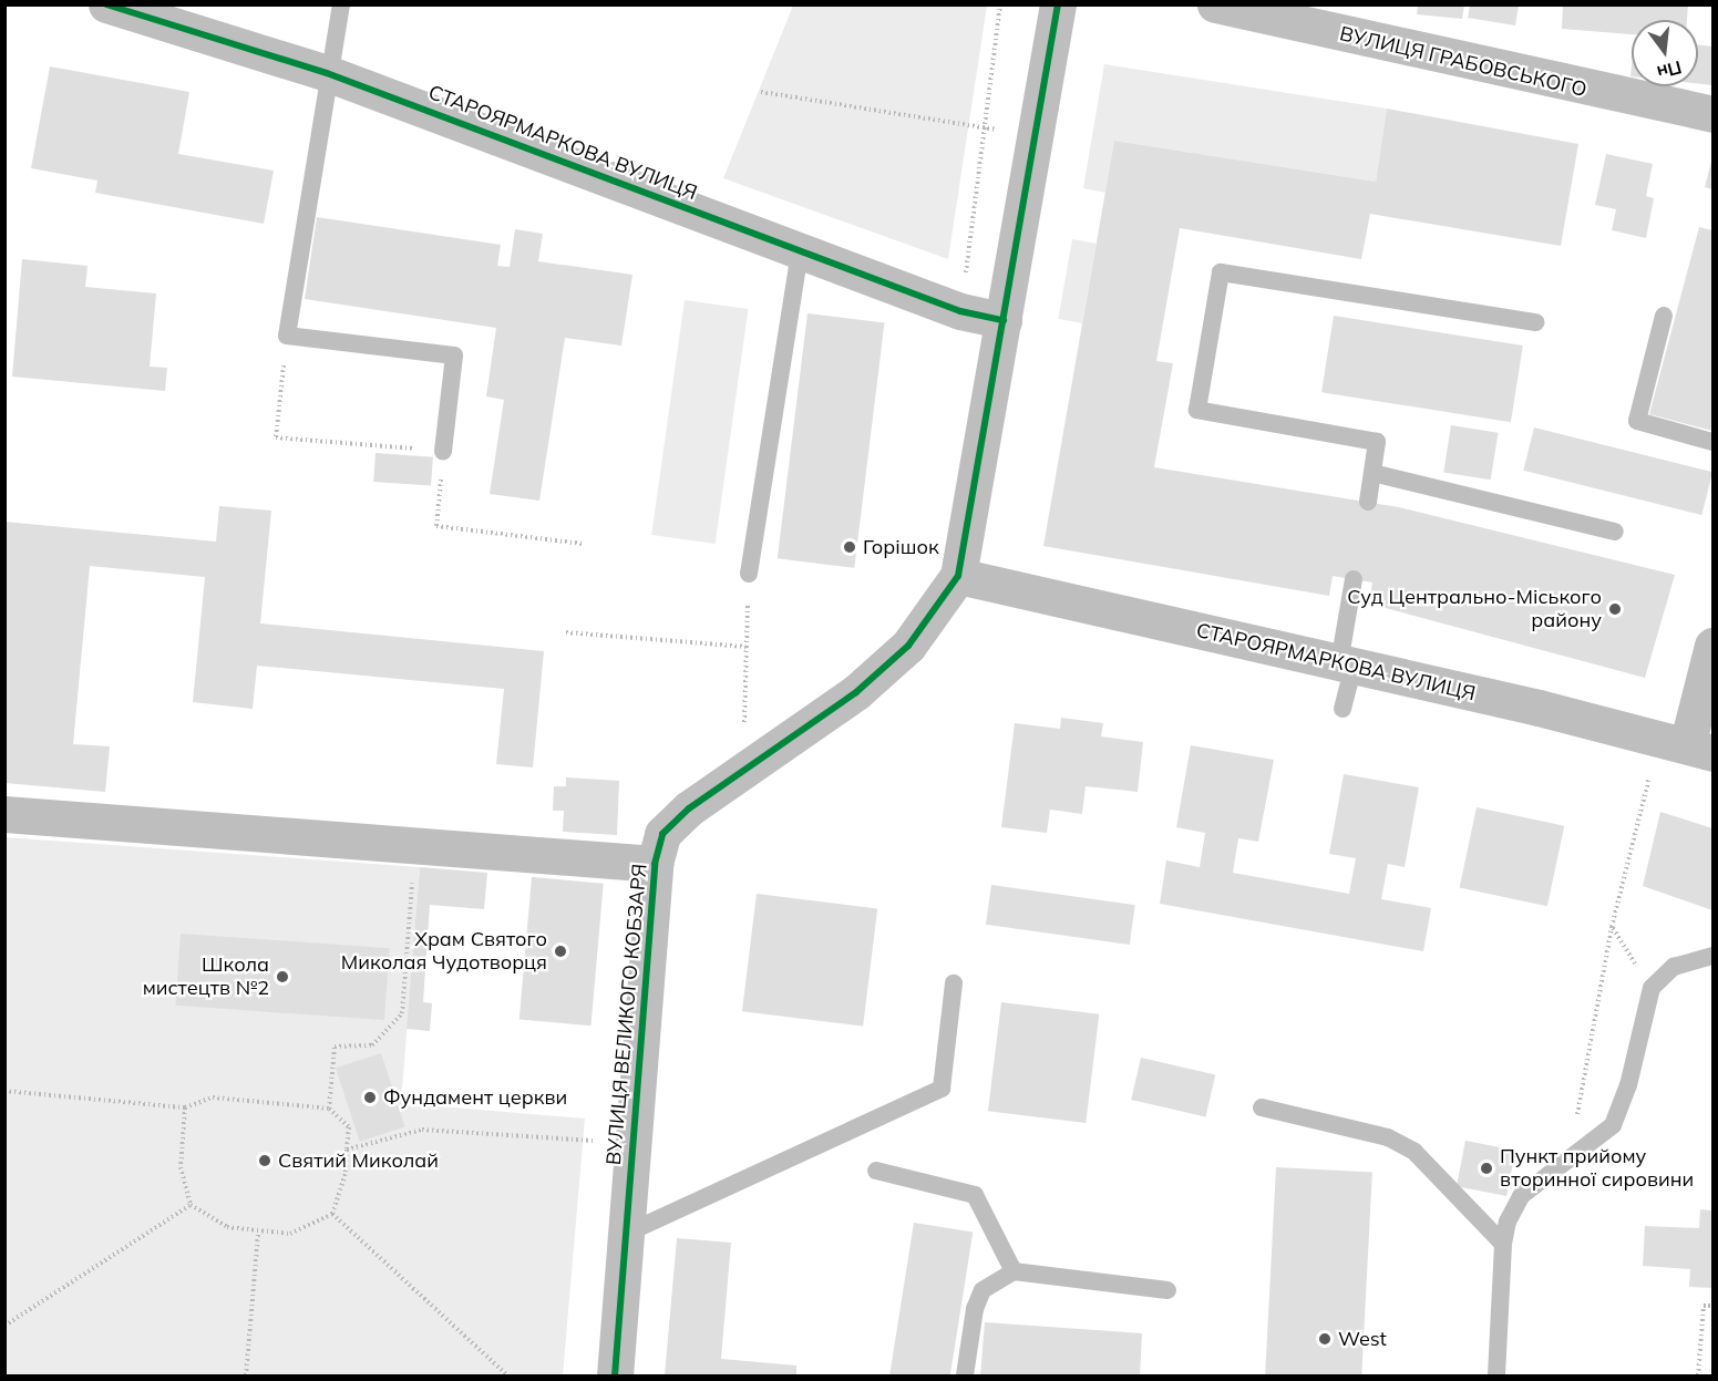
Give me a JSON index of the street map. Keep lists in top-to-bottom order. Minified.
{"streets":{"street":["ВУЛИЦЯ ГРАБОВСЬКОГО","СТАРОЯРМАРКОВА ВУЛИЦЯ","ВУЛИЦЯ ВЕЛИКОГО КОБЗАРЯ"]},"crossings":[["СТАРОЯРМАРКОВА ВУЛИЦЯ","ВУЛИЦЯ ВЕЛИКОГО КОБЗАРЯ"]],"places":["Горішок","Суд Центрально-Міського району","Храм Святого Миколая Чудотворця","Школа мистецтв №2","Фундамент церкви","Святий Миколай","Пункт прийому вторинної сировини","West"],"north":"bottom"}
